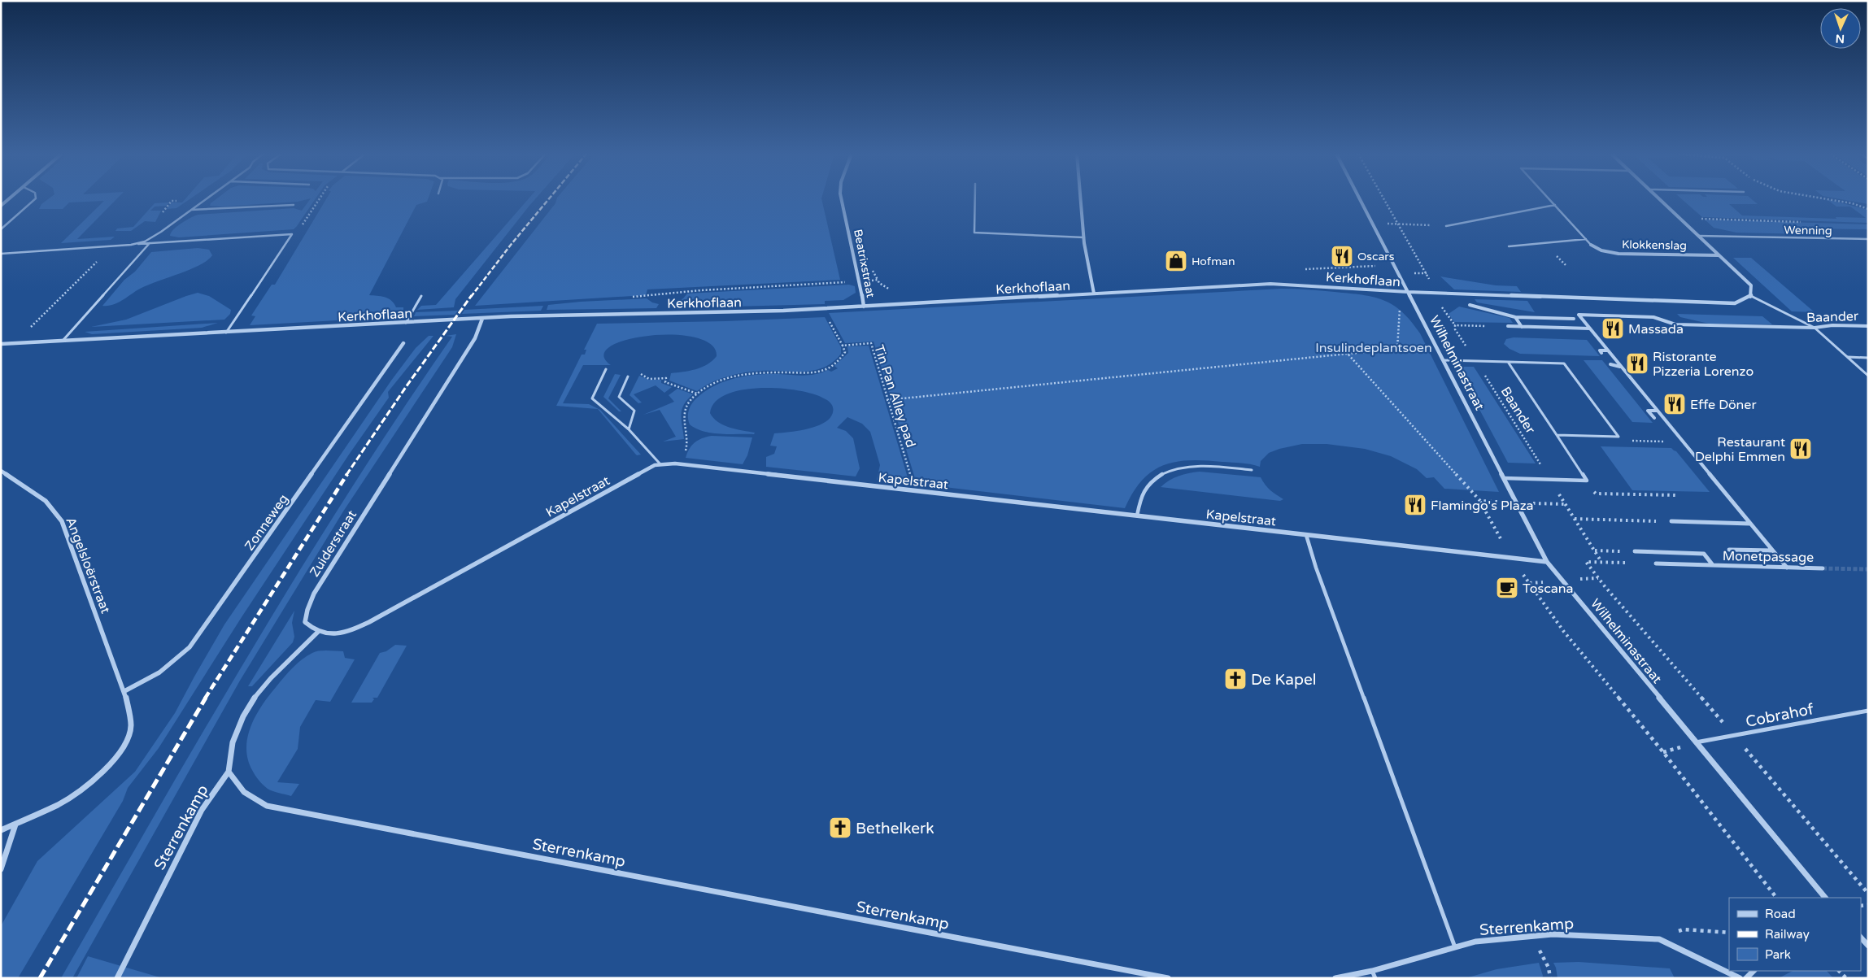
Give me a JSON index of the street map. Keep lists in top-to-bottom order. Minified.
{"streets":{"street":["Klokkenslag","Beatrixstraat","Kerkhoflaan","Baander","Wilhelminastraat","Kapelstraat","Zonneweg","Zuiderstraat","Monetpassage","Angelsloërstraat","Sterrenkamp"],"lane":["Wenning","Cobrahof"],"path":["Tin Pan Alley pad"]},"crossings":[["Wenning","Klokkenslag"],["Beatrixstraat","Kerkhoflaan"],["Kerkhoflaan","Wilhelminastraat"],["Kerkhoflaan","Zuiderstraat"],["Wilhelminastraat","Kapelstraat"],["Wilhelminastraat","Cobrahof"],["Tin Pan Alley pad","Kapelstraat"],["Kapelstraat","Zuiderstraat"],["Zonneweg","Angelsloërstraat"]],"parks":["Insulindeplantsoen"],"places":{"restaurant":["Oscars","Massada","Ristorante Pizzeria Lorenzo","Effe Döner","Restaurant Delphi Emmen","Flamingo's Plaza"],"shop":["Hofman"],"cafe":["Toscana"],"church":["De Kapel","Bethelkerk"]},"legend":["Road","Railway","Park"],"north":"bottom"}
